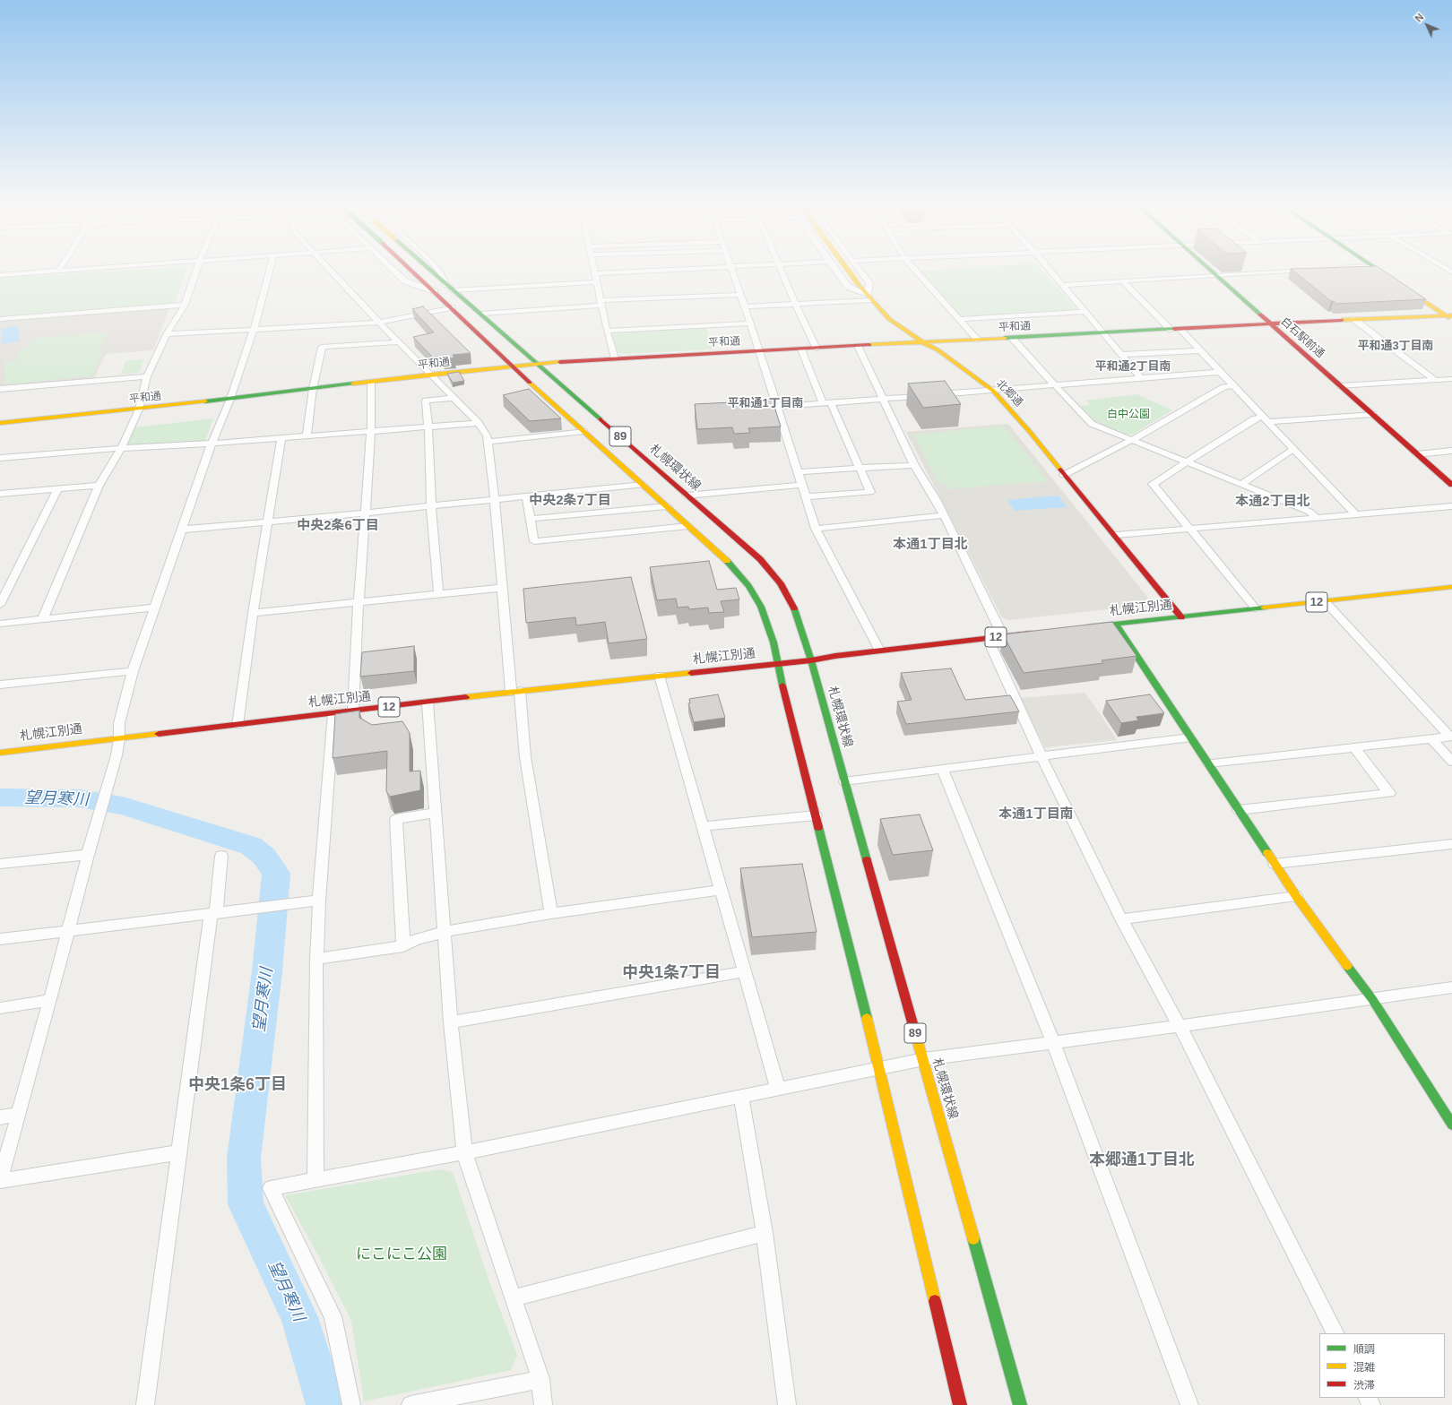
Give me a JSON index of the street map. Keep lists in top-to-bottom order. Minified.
{"streets":{"main road":["平和通","白石駅前通","北郷通","89","札幌環状線","12","札幌江別通"]},"crossings":[["平和通","白石駅前通"],["平和通","北郷通"],["平和通","89"],["平和通","札幌環状線"],["北郷通","札幌江別通"],["89","札幌江別通"],["札幌環状線","札幌江別通"]],"districts":["平和通3丁目南","平和通2丁目南","平和通1丁目南","中央2条7丁目","本通2丁目北","中央2条6丁目","本通1丁目北","本通1丁目南","中央1条7丁目","中央1条6丁目","本郷通1丁目北"],"water":["望月寒川"],"parks":["白中公園","にこにこ公園"],"legend":["順調","混雑","渋滞"],"north":"top left"}
